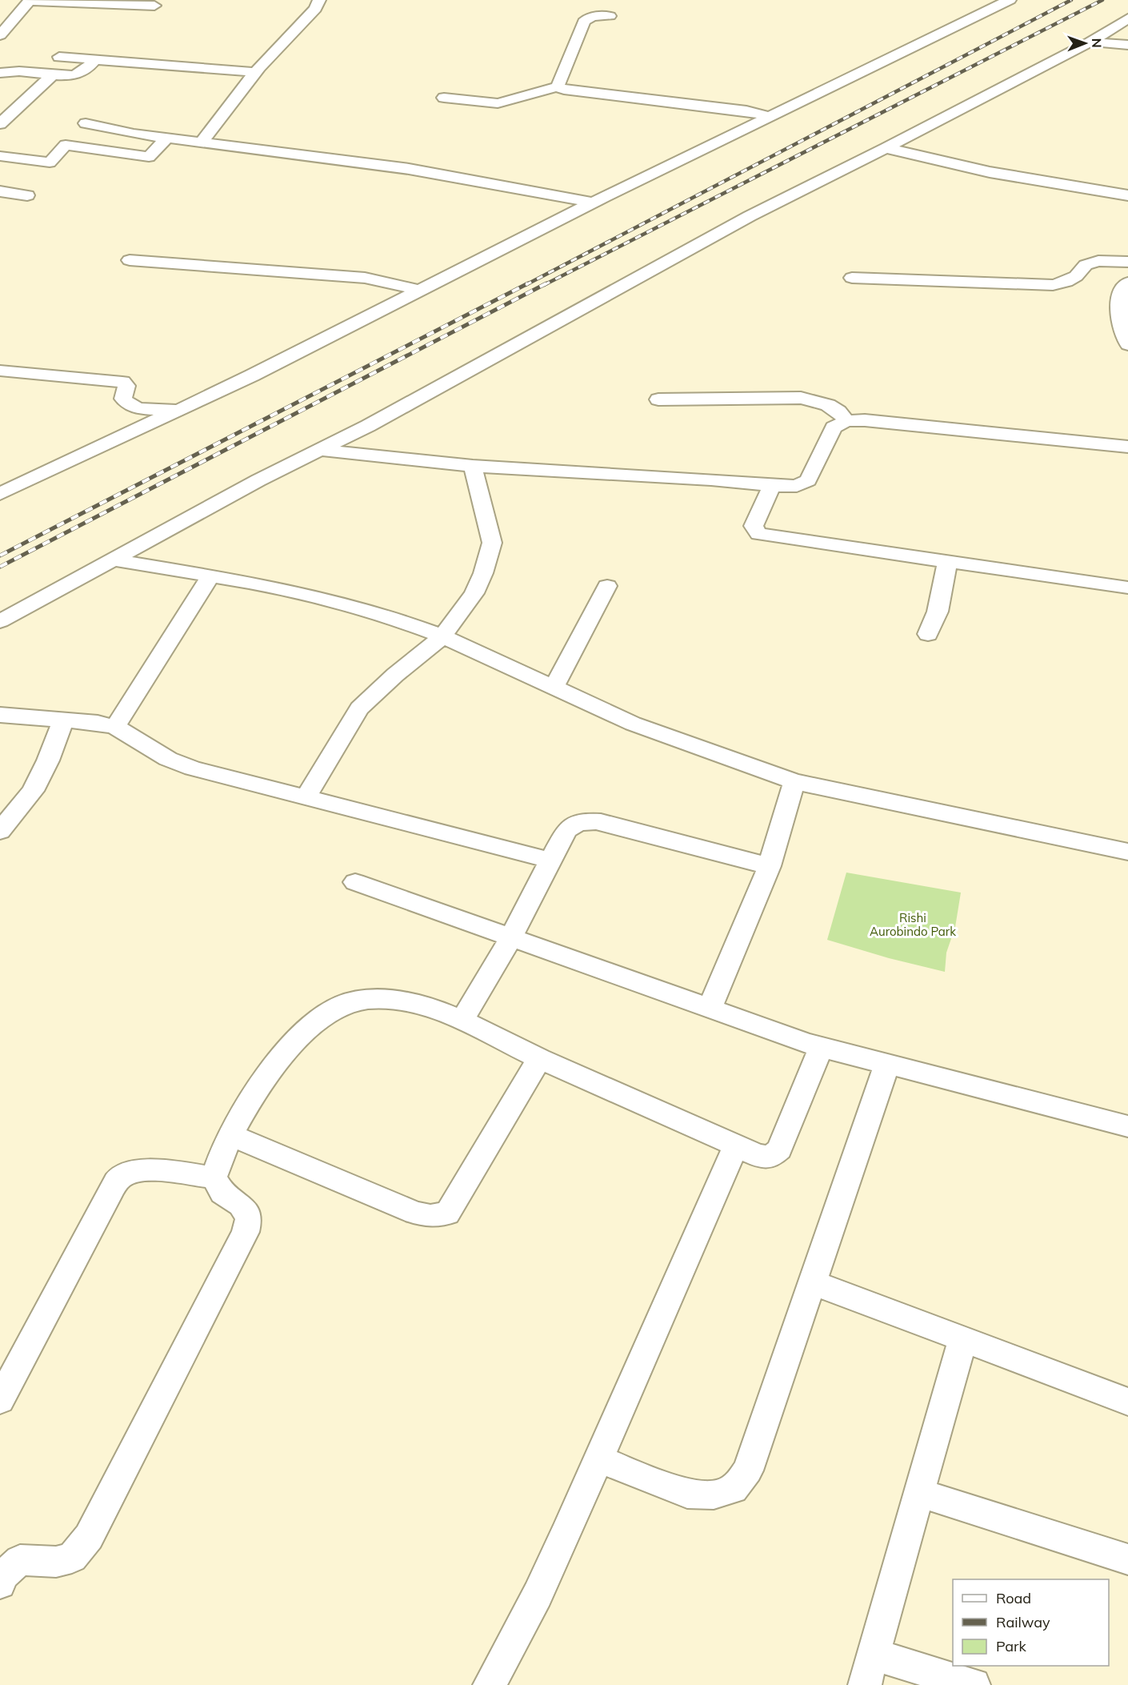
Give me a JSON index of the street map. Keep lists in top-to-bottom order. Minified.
{"parks":["Rishi Aurobindo Park"],"legend":["Road","Railway","Park"],"north":"right"}
